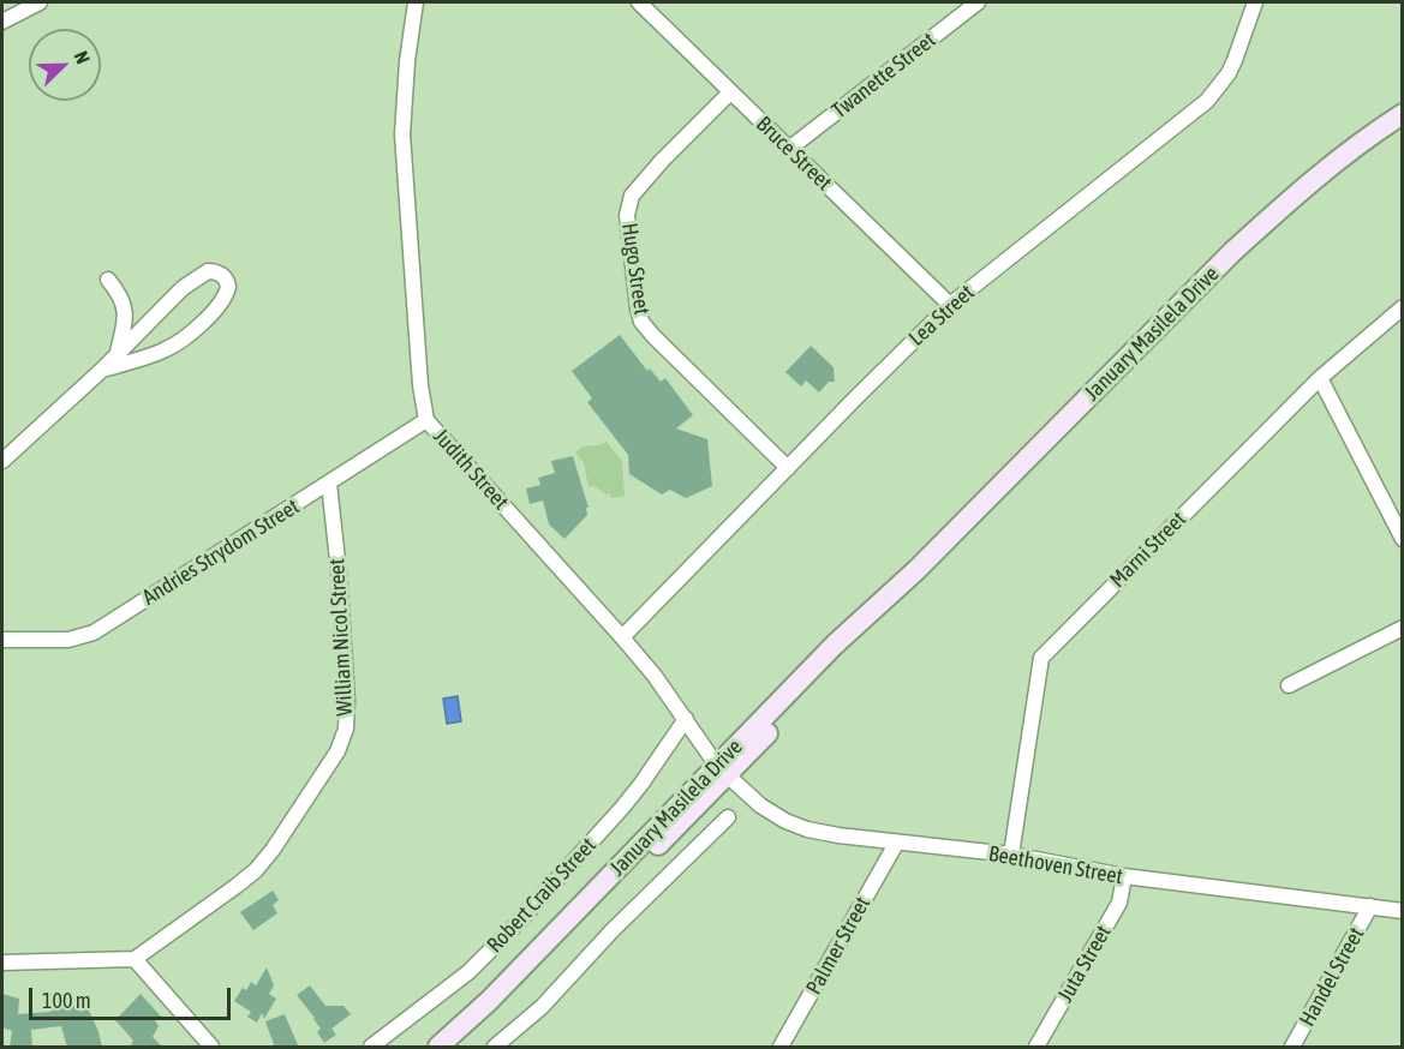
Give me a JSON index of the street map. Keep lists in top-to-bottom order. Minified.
{"streets":{"main road":["January Masilela Drive"],"street":["Twanette Street","Bruce Street","Hugo Street","Lea Street","Judith Street","Marni Street","Andries Strydom Street","William Nicol Street","Beethoven Street","Robert Craib Street","Palmer Street","Juta Street","Handel Street"]},"crossings":[["Twanette Street","Bruce Street"],["Bruce Street","Hugo Street"],["Bruce Street","Lea Street"],["Hugo Street","Lea Street"],["Lea Street","Judith Street"],["January Masilela Drive","Judith Street"],["January Masilela Drive","Beethoven Street"],["Judith Street","Andries Strydom Street"],["Judith Street","Beethoven Street"],["Judith Street","Robert Craib Street"],["Marni Street","Beethoven Street"],["Andries Strydom Street","William Nicol Street"],["Beethoven Street","Palmer Street"],["Beethoven Street","Juta Street"],["Beethoven Street","Handel Street"]],"scale_bar":"100 m","north":"top right"}
